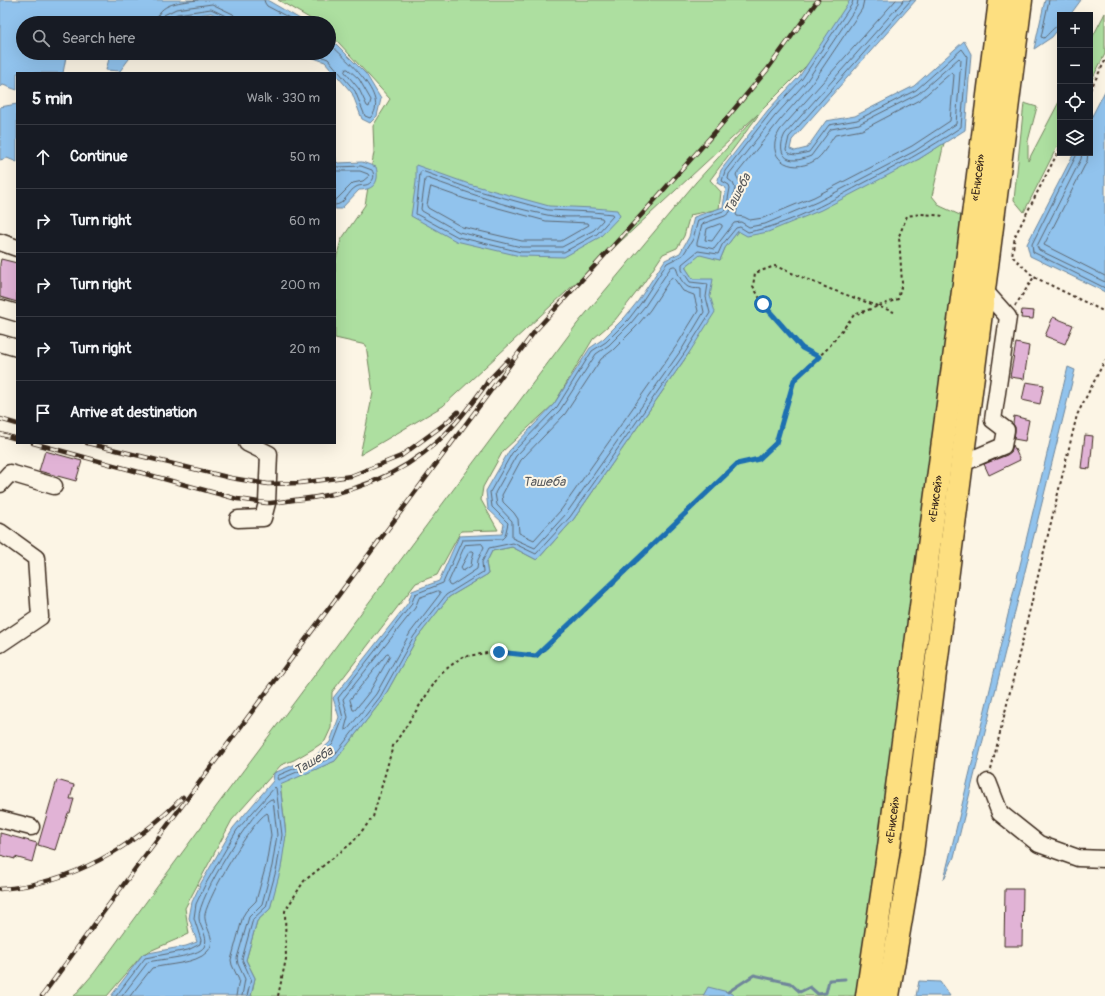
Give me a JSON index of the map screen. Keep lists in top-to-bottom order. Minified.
{"streets":{"highway":["«Енисей»"]},"water":["Ташеба"],"page":{"map_buttons":["+","−"],"search":"Search here","heading":["5 min","Walk · 330 m"],"list":[["Continue","50 m"],["Turn right","60 m"],["Turn right","200 m"],["Turn right","20 m"],"Arrive at destination"]}}
